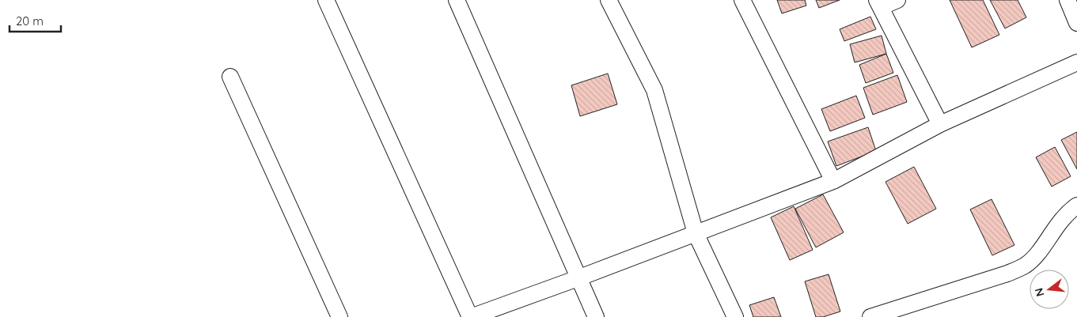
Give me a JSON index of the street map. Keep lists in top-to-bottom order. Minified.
{"scale_bar":"20 m","north":"left"}
